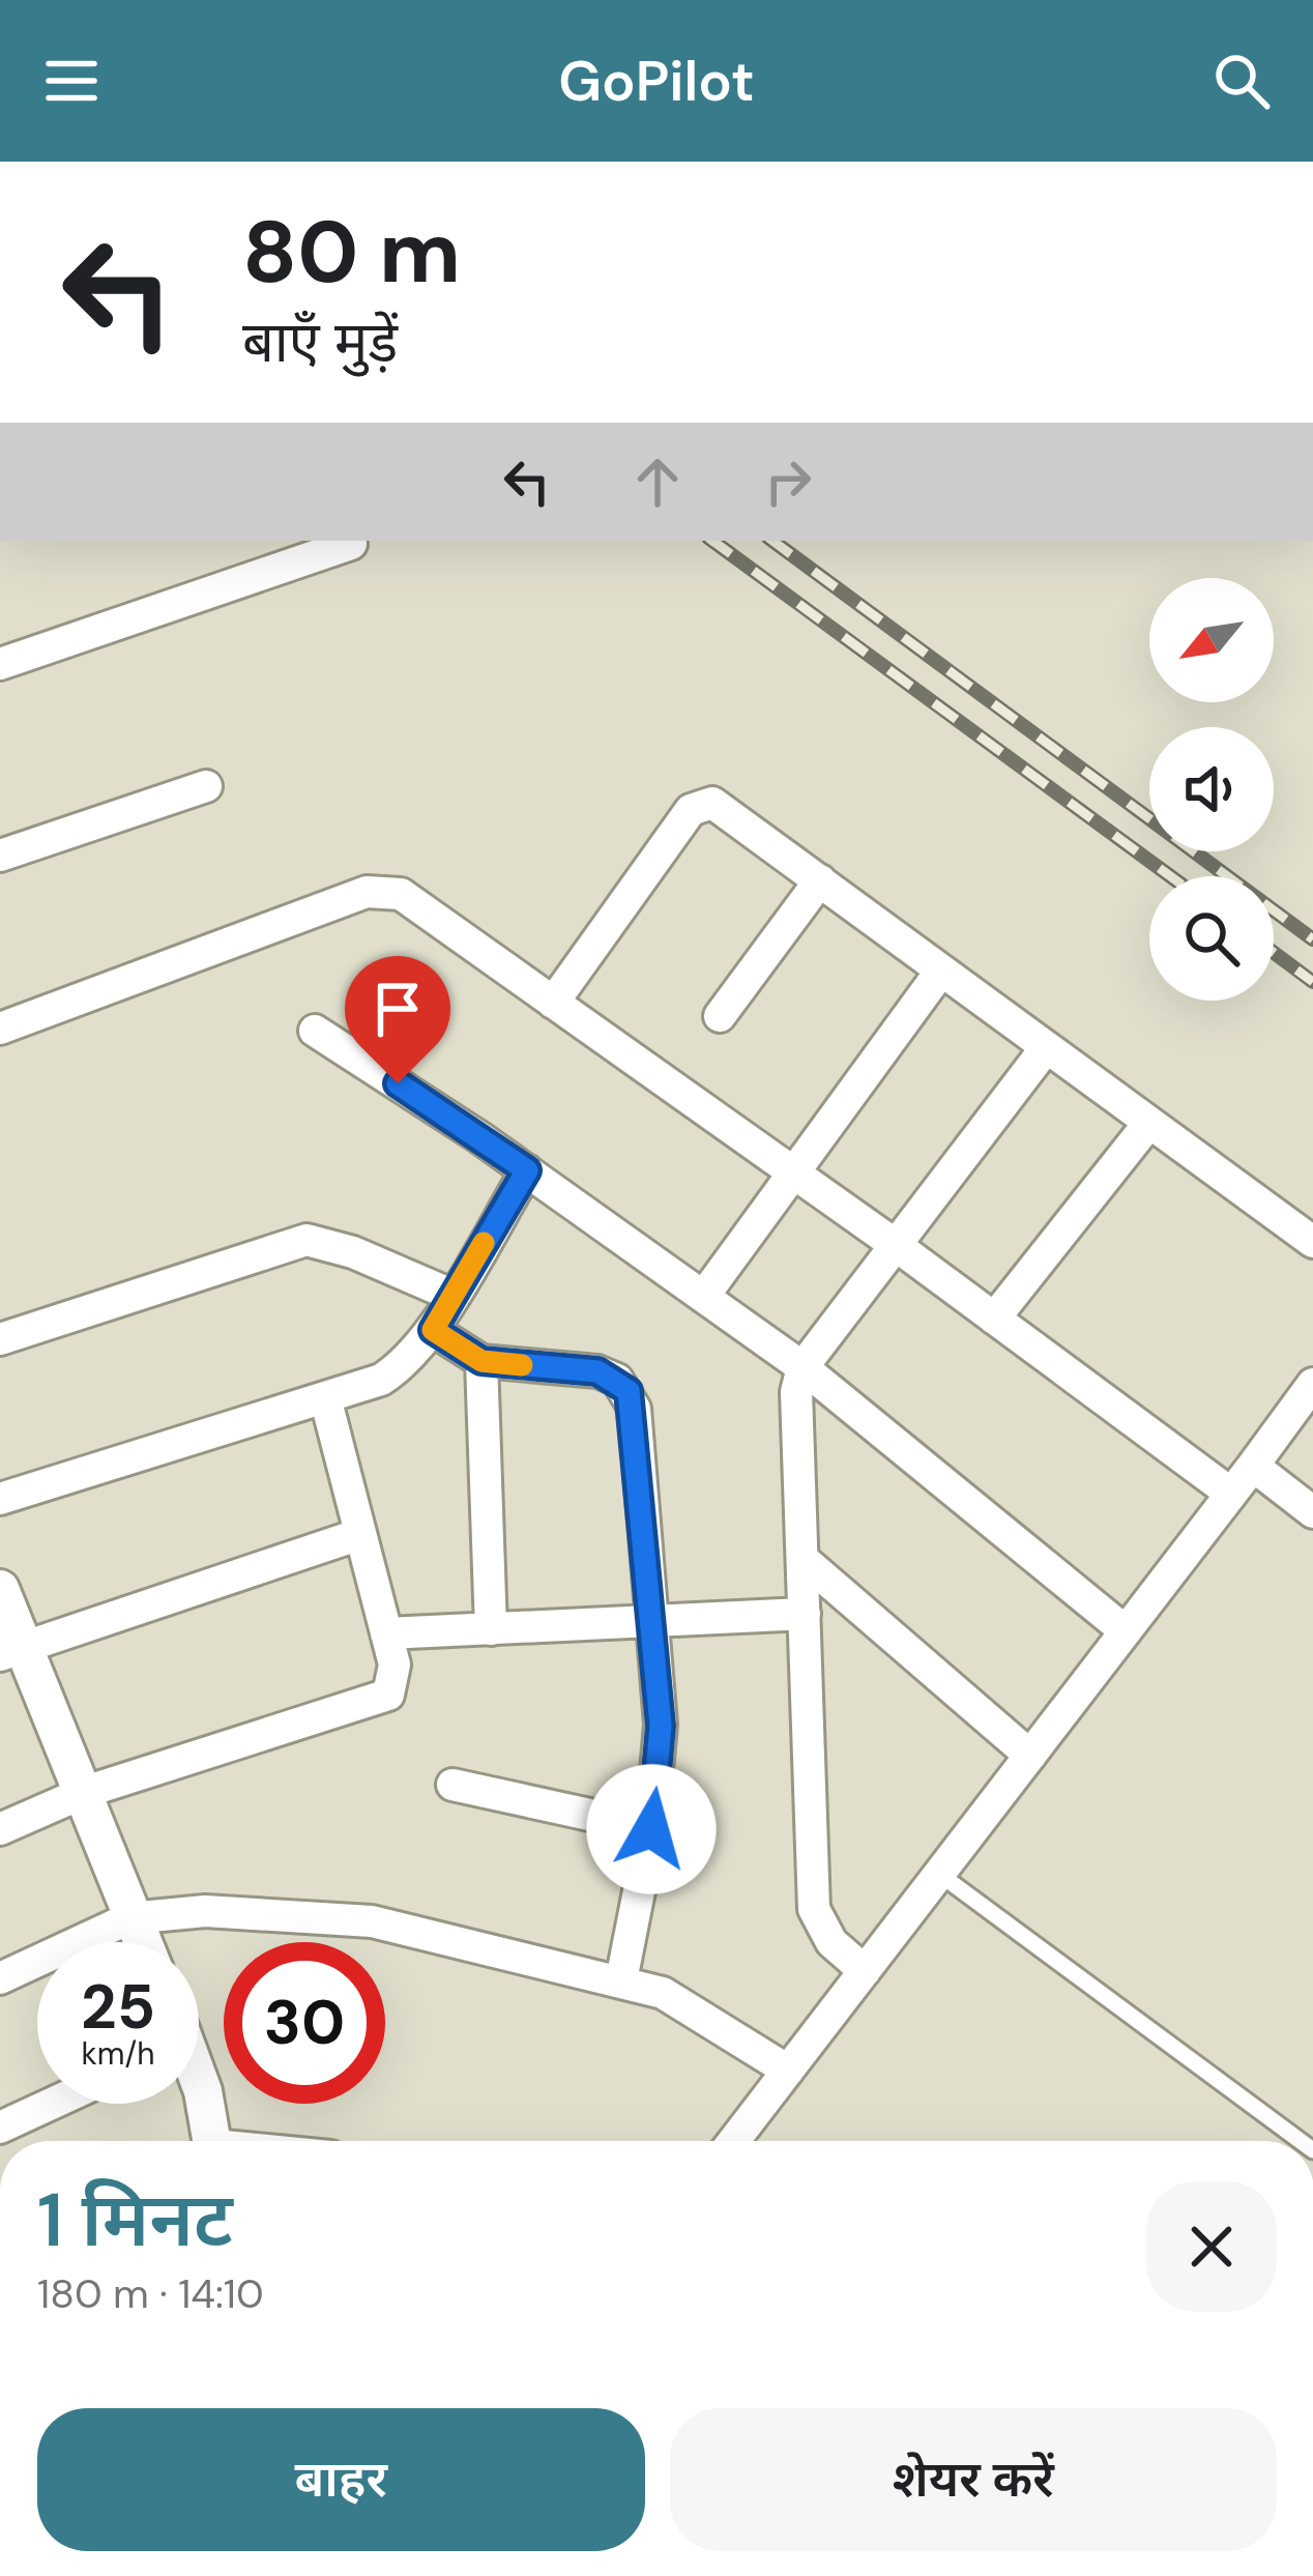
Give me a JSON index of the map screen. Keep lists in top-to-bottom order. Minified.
{"north":"bottom left","page":{"header":"GoPilot","turn":["80 m","बाएँ मुड़ें"],"speed":"25 km/h","limit":"30","heading":["1 मिनट","180 m · 14:10"],"buttons":["बाहर","शेयर करें"]}}
